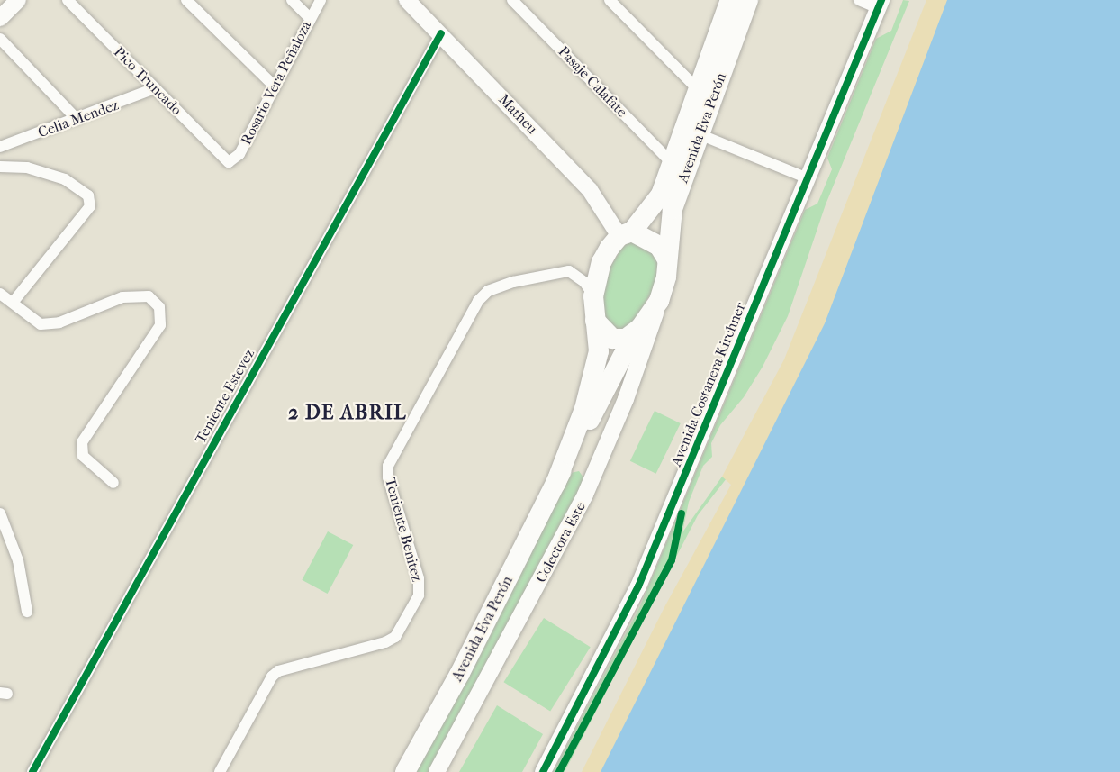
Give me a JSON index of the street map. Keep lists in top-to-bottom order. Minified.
{"streets":{"highway":["Avenida Eva Perón"],"street":["Pico Truncado","Pasaje Calafate","Rosario Vera Peñaloza","Matheu","Celia Mendez","Avenida Costanera Kirchner","Teniente Estevez","Teniente Benitez","Colectora Este"]},"crossings":[["Pico Truncado","Rosario Vera Peñaloza"],["Pico Truncado","Celia Mendez"],["Pasaje Calafate","Avenida Eva Perón"],["Matheu","Avenida Eva Perón"],["Matheu","Teniente Estevez"],["Matheu","Teniente Benitez"],["Matheu","Colectora Este"],["Avenida Eva Perón","Teniente Benitez"],["Avenida Eva Perón","Colectora Este"],["Teniente Benitez","Colectora Este"]],"districts":["2 DE ABRIL"]}
